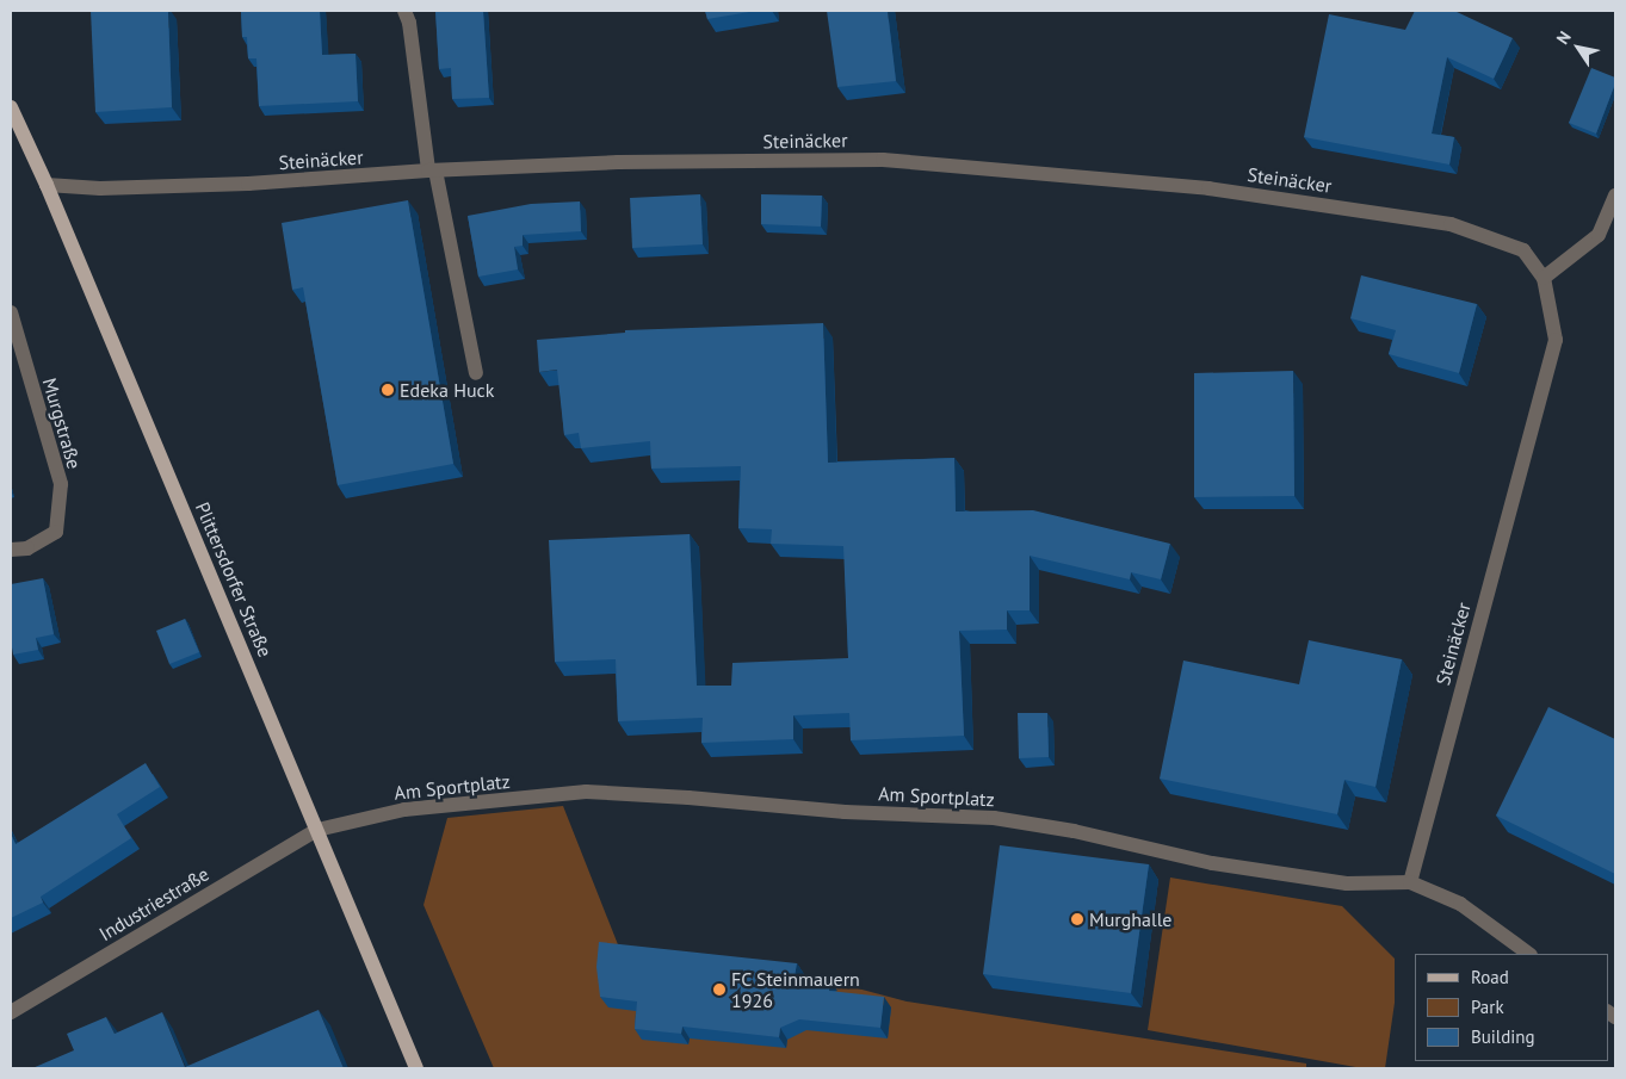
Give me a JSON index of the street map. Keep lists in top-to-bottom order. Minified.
{"streets":{"main road":["Plittersdorfer Straße"],"street":["Steinäcker","Murgstraße","Am Sportplatz","Industriestraße"]},"crossings":[["Steinäcker","Plittersdorfer Straße"],["Steinäcker","Am Sportplatz"],["Plittersdorfer Straße","Am Sportplatz"],["Plittersdorfer Straße","Industriestraße"],["Am Sportplatz","Industriestraße"]],"places":["Edeka Huck","Murghalle","FC Steinmauern 1926"],"legend":["Road","Park","Building"],"north":"top left"}
